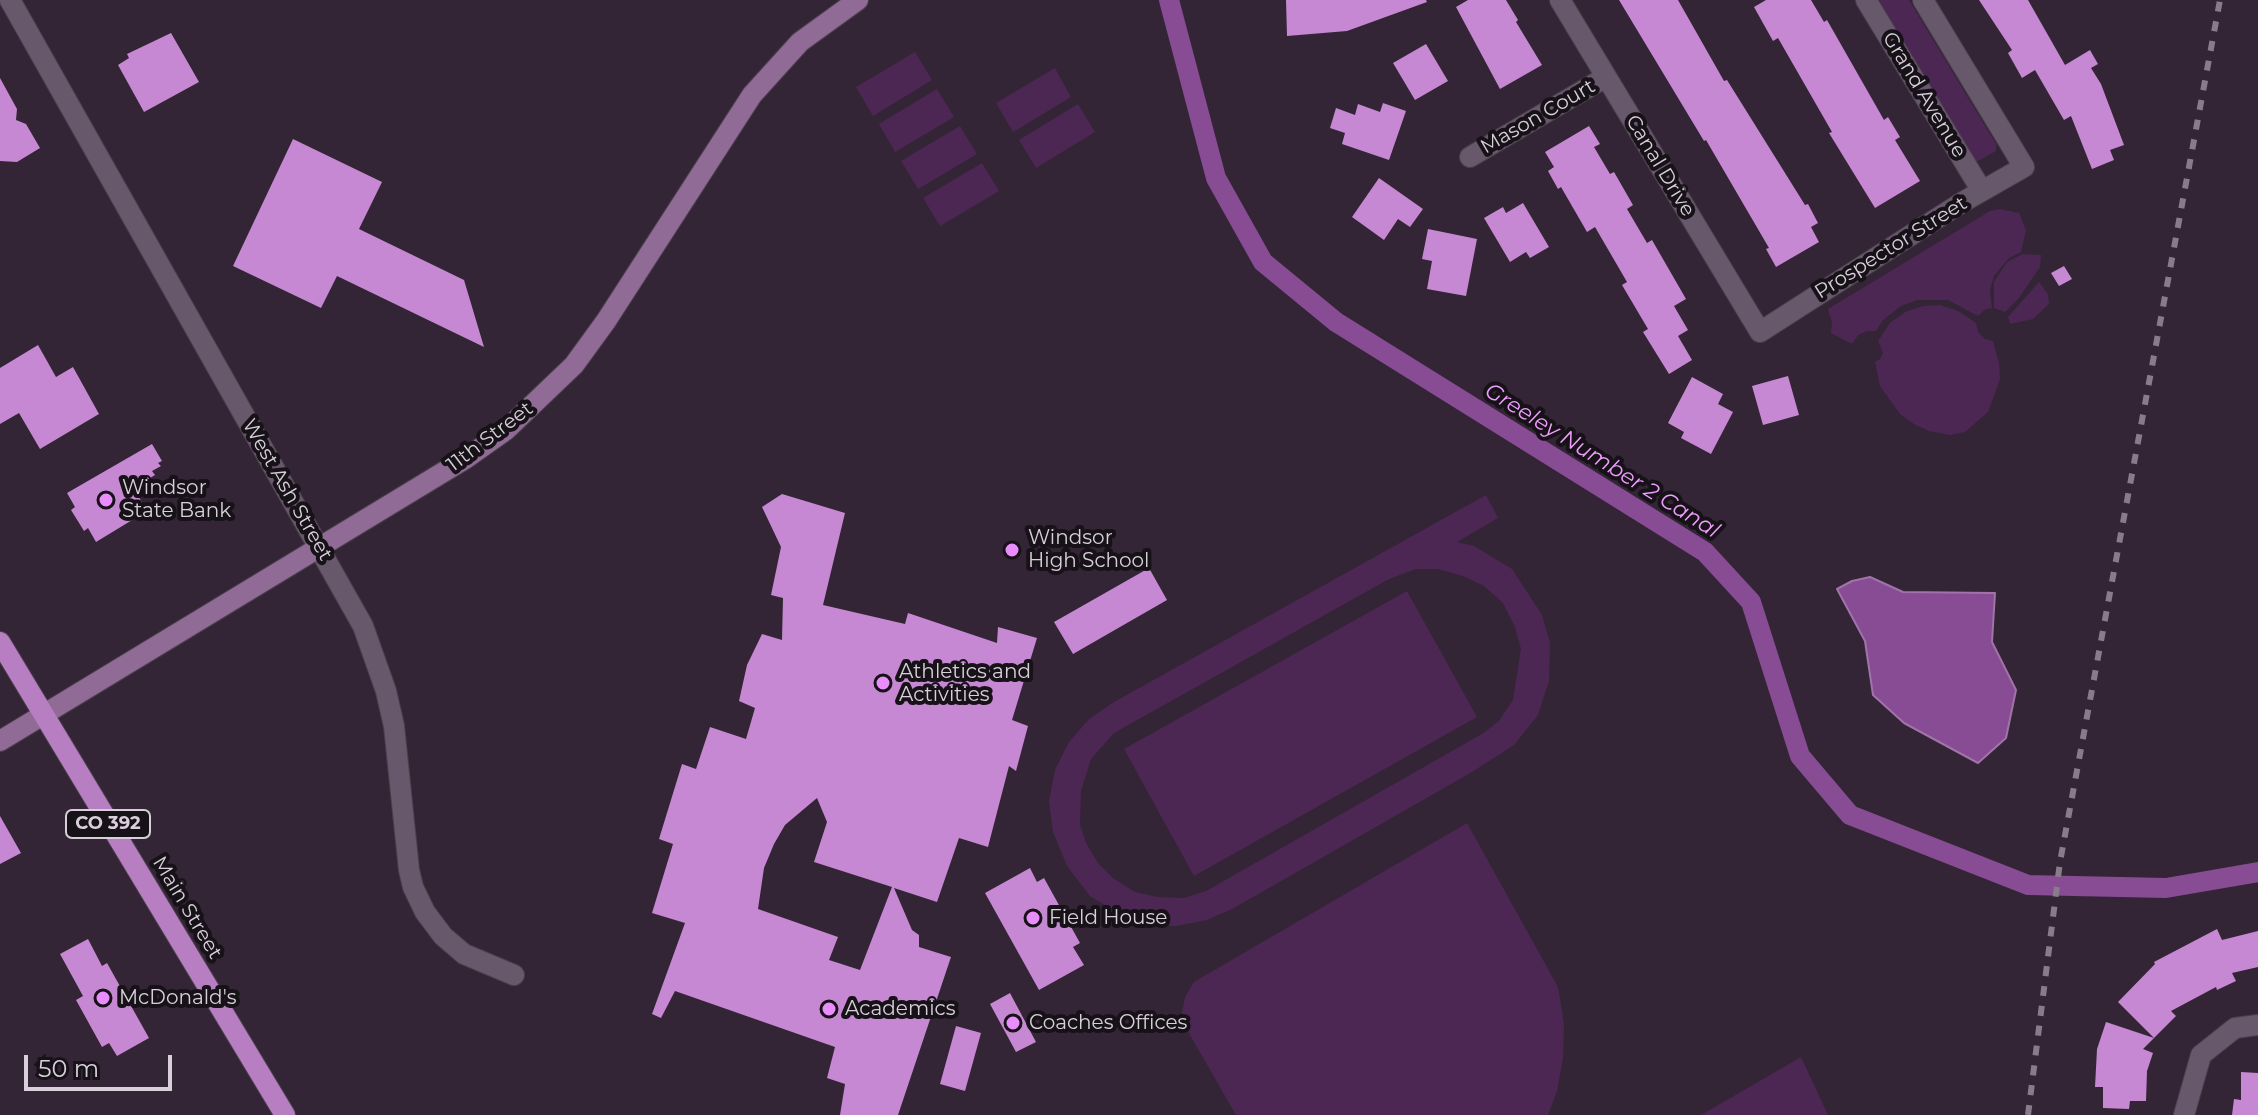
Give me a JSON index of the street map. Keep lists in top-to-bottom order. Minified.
{"streets":{"main road":["CO 392","Main Street"],"street":["Grand Avenue","Mason Court","Canal Drive","Prospector Street","11th Street","West Ash Street"]},"crossings":[["Grand Avenue","Prospector Street"],["Mason Court","Canal Drive"],["Canal Drive","Prospector Street"],["11th Street","West Ash Street"],["11th Street","Main Street"]],"water":["Greeley Number 2 Canal"],"places":["Windsor State Bank","Windsor High School","Athletics and Activities","Field House","McDonald's","Academics","Coaches Offices"],"scale_bar":"50 m"}
